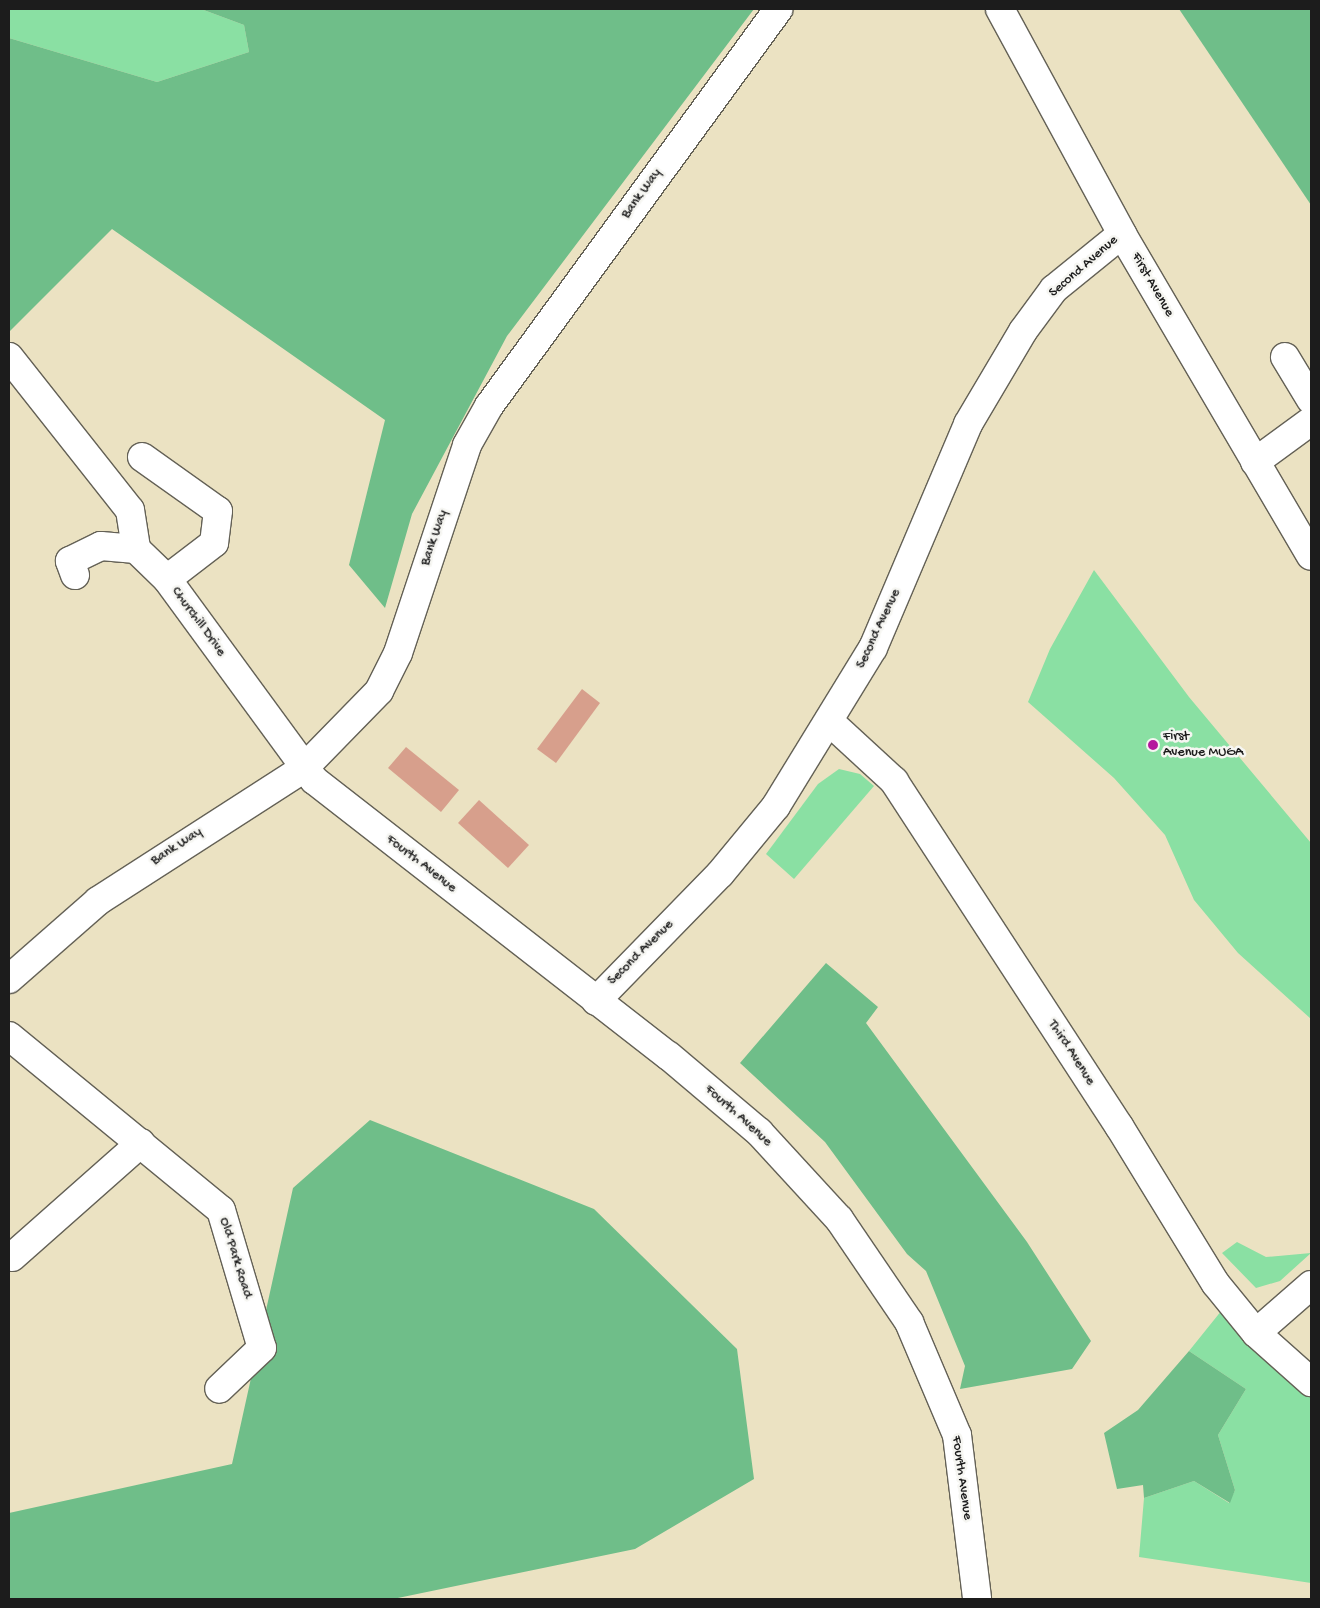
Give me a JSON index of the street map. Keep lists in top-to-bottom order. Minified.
{"streets":{"street":["Bank Way","Second Avenue","First Avenue","Churchill Drive","Fourth Avenue","Third Avenue","Old Park Road"]},"crossings":[["Bank Way","Churchill Drive"],["Bank Way","Fourth Avenue"],["Second Avenue","First Avenue"],["Second Avenue","Fourth Avenue"],["Second Avenue","Third Avenue"],["Churchill Drive","Fourth Avenue"]],"places":["First Avenue MUGA"]}
